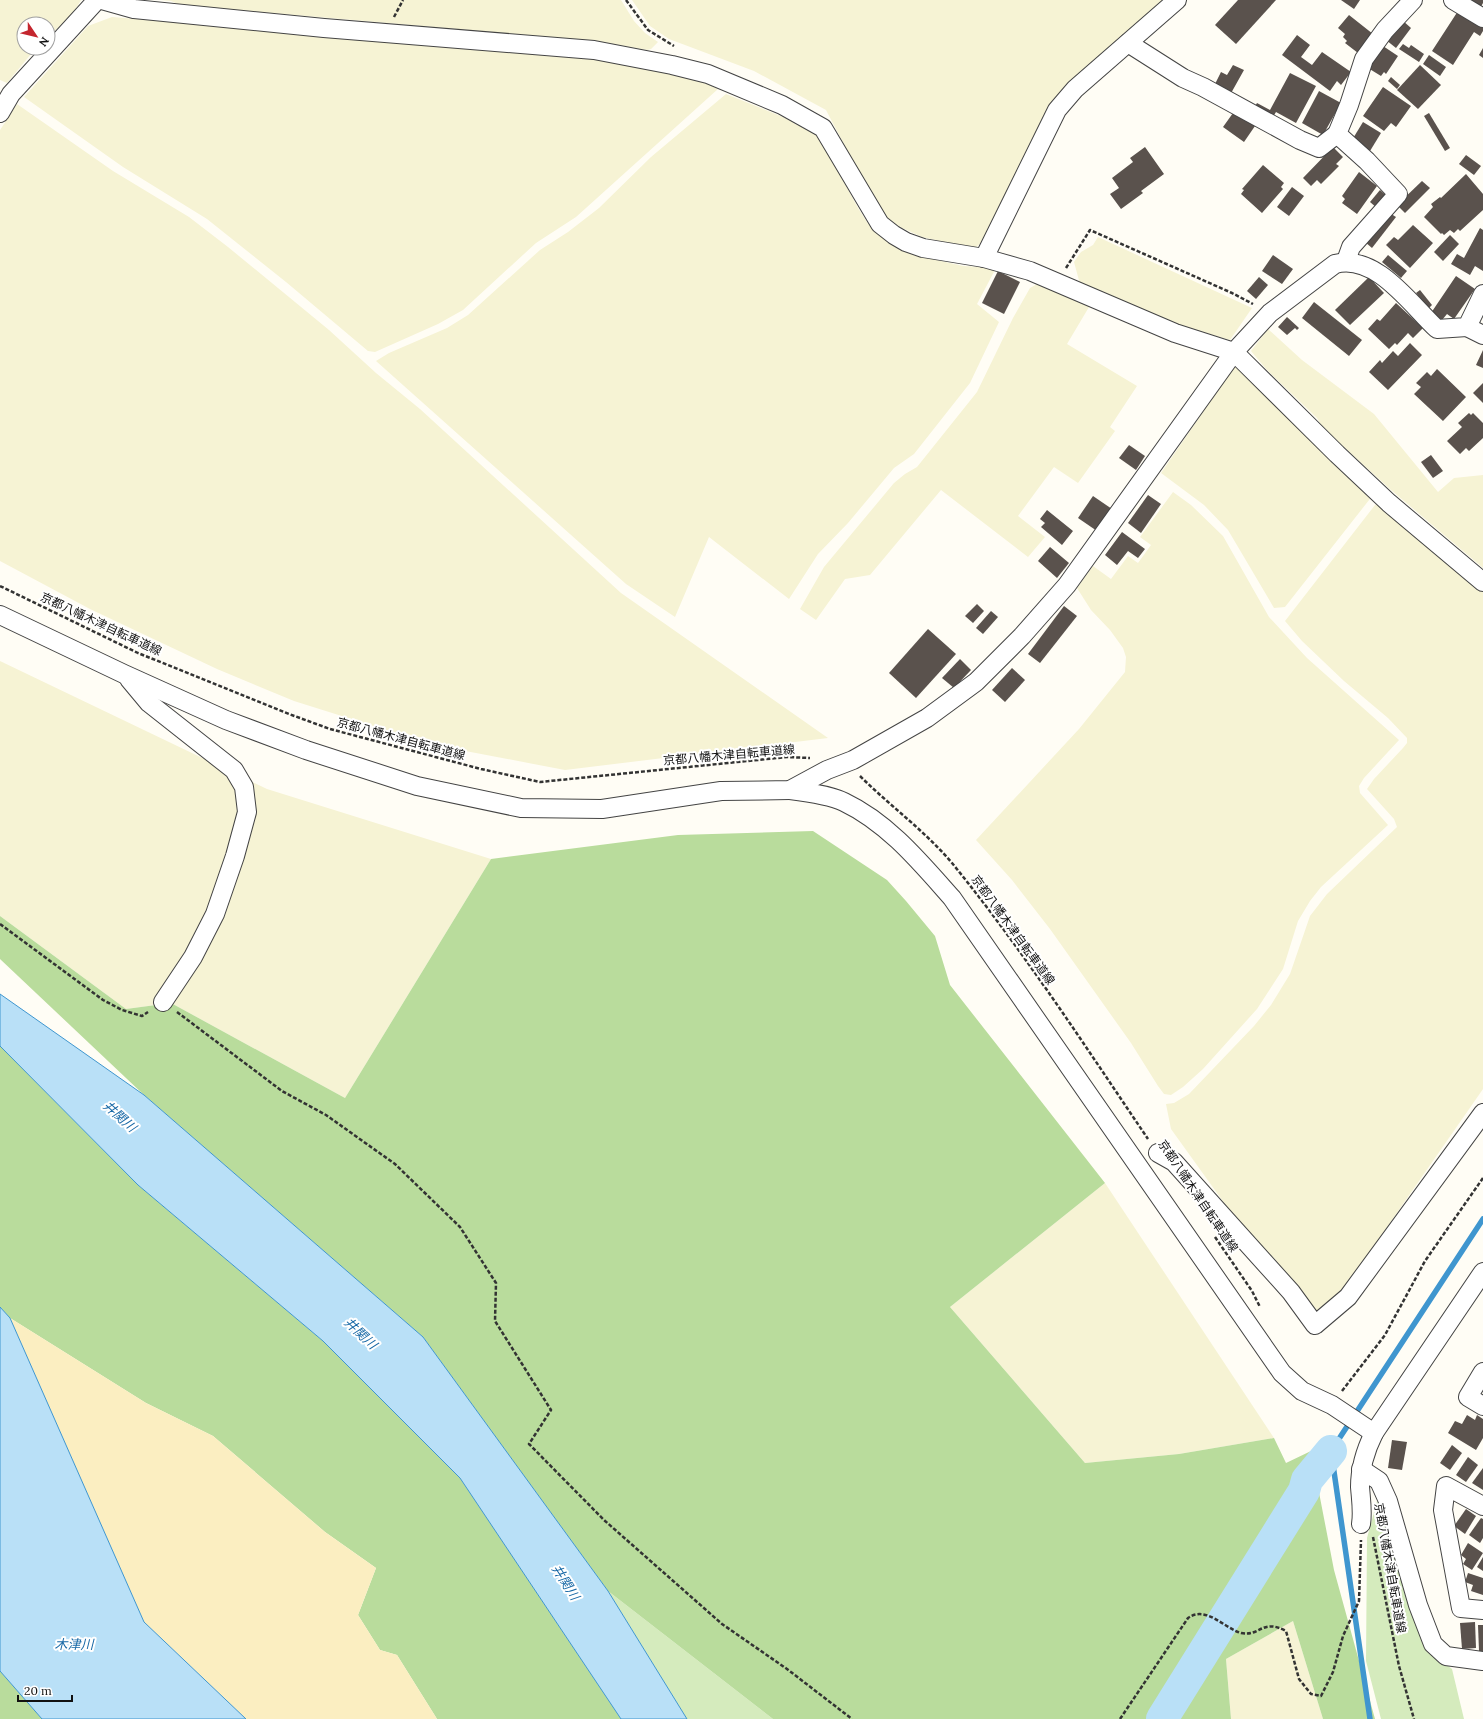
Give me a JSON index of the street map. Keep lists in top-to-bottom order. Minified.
{"streets":{"path":["京都八幡木津自転車道線"]},"water":["井関川","木津川"],"scale_bar":"20 m","north":"bottom right"}
